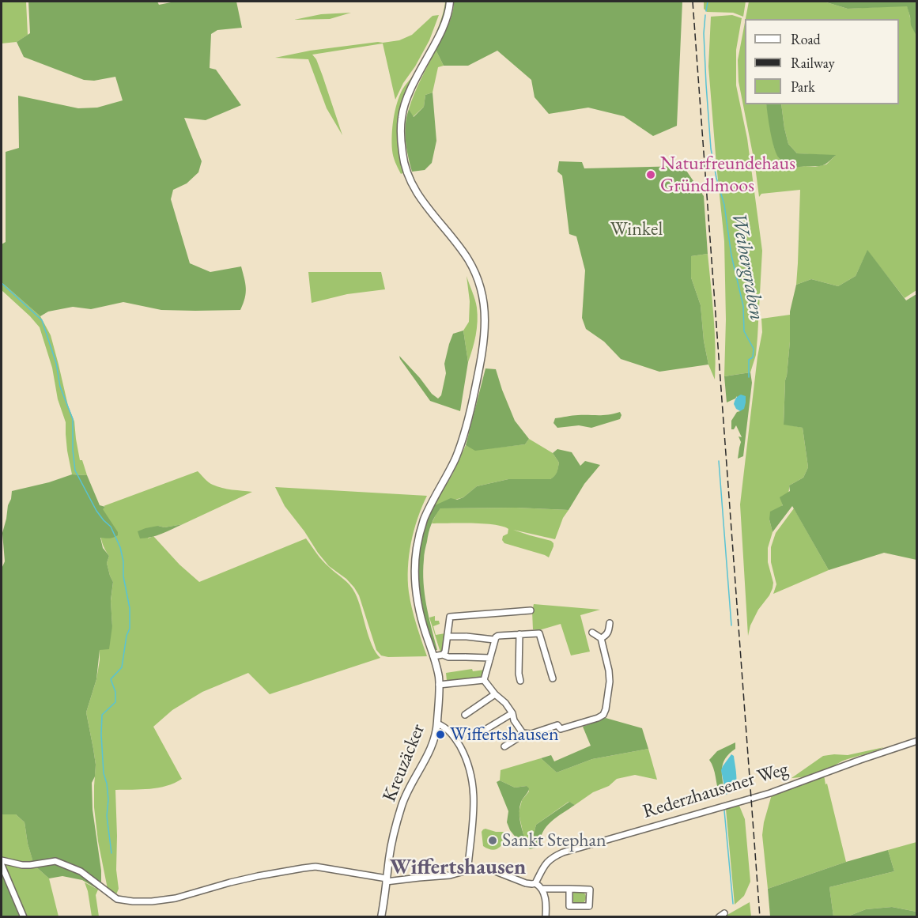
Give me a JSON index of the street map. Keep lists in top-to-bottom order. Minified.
{"streets":{"street":["Kreuzäcker","Rederzhausener Weg"]},"districts":["Wiffertshausen"],"water":["Weihergraben"],"parks":["Winkel"],"places":["Naturfreundehaus Gründlmoos","Wiffertshausen","Sankt Stephan"],"legend":["Road","Railway","Park"]}
